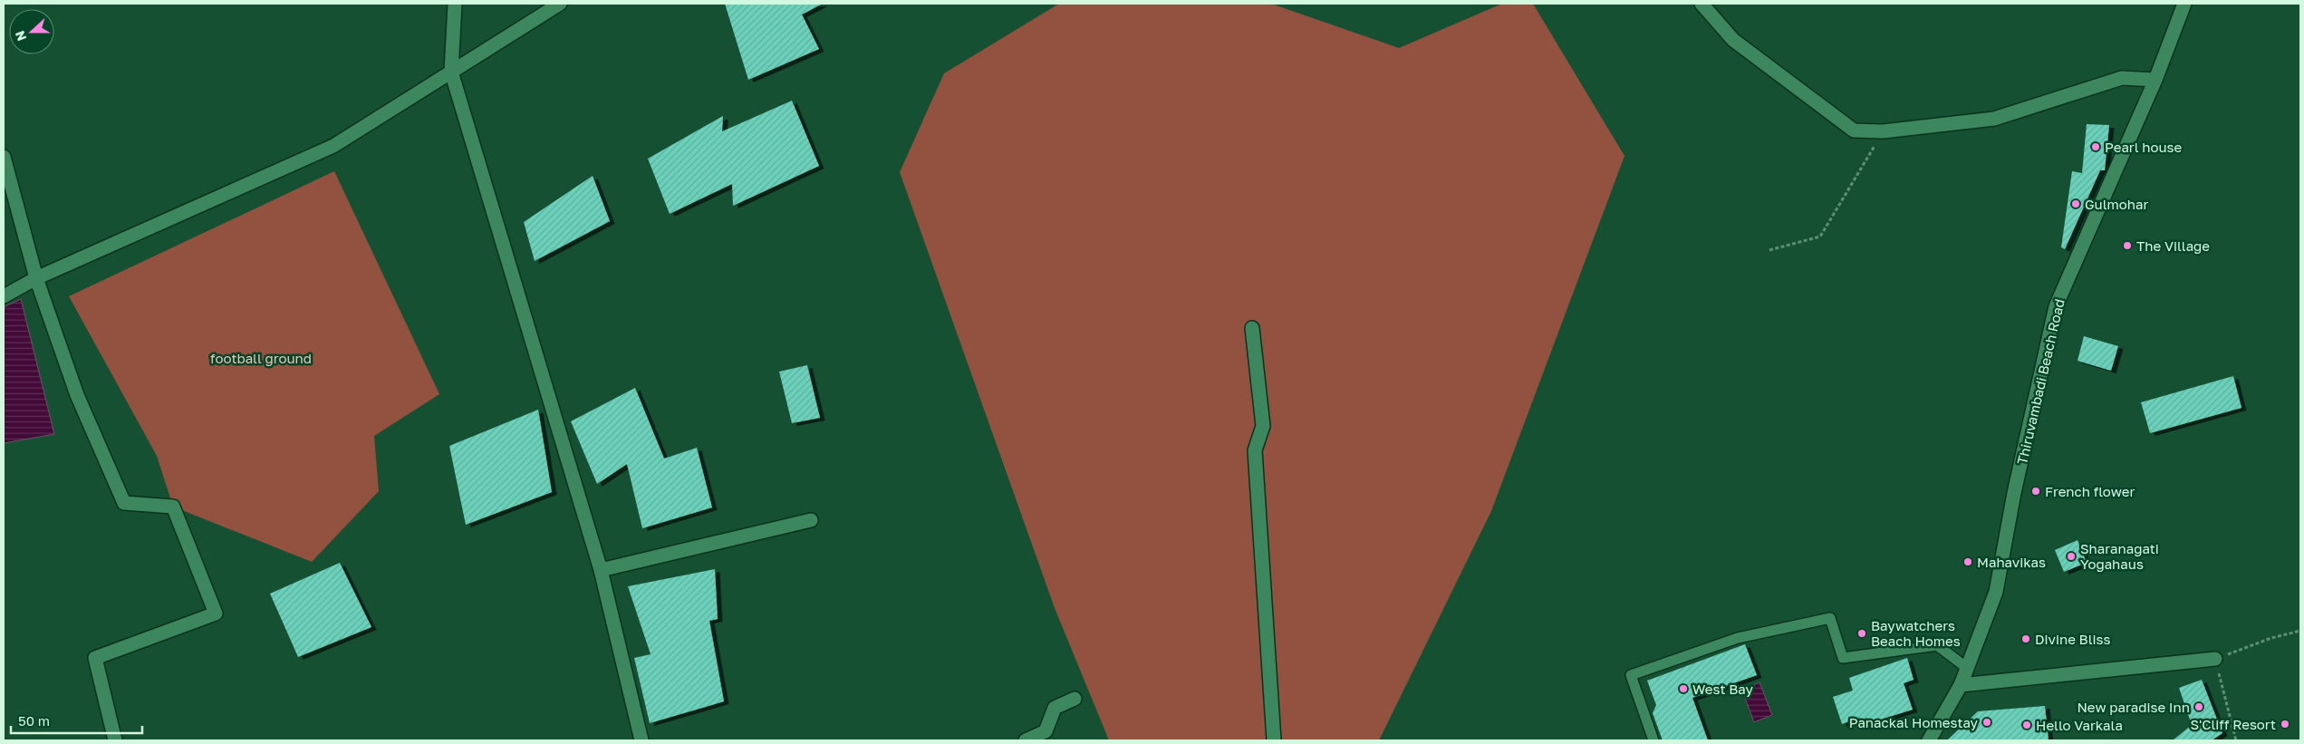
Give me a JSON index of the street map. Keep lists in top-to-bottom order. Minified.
{"streets":{"street":["Thiruvambadi Beach Road"]},"parks":["football ground"],"places":["Pearl house","Gulmohar","The Village","French flower","Sharanagati Yogahaus","Mahavikas","Baywatchers Beach Homes","Divine Bliss","West Bay","New paradise Inn","Panackal Homestay","S'Cliff Resort","Hello Varkala"],"scale_bar":"50 m","north":"left"}
